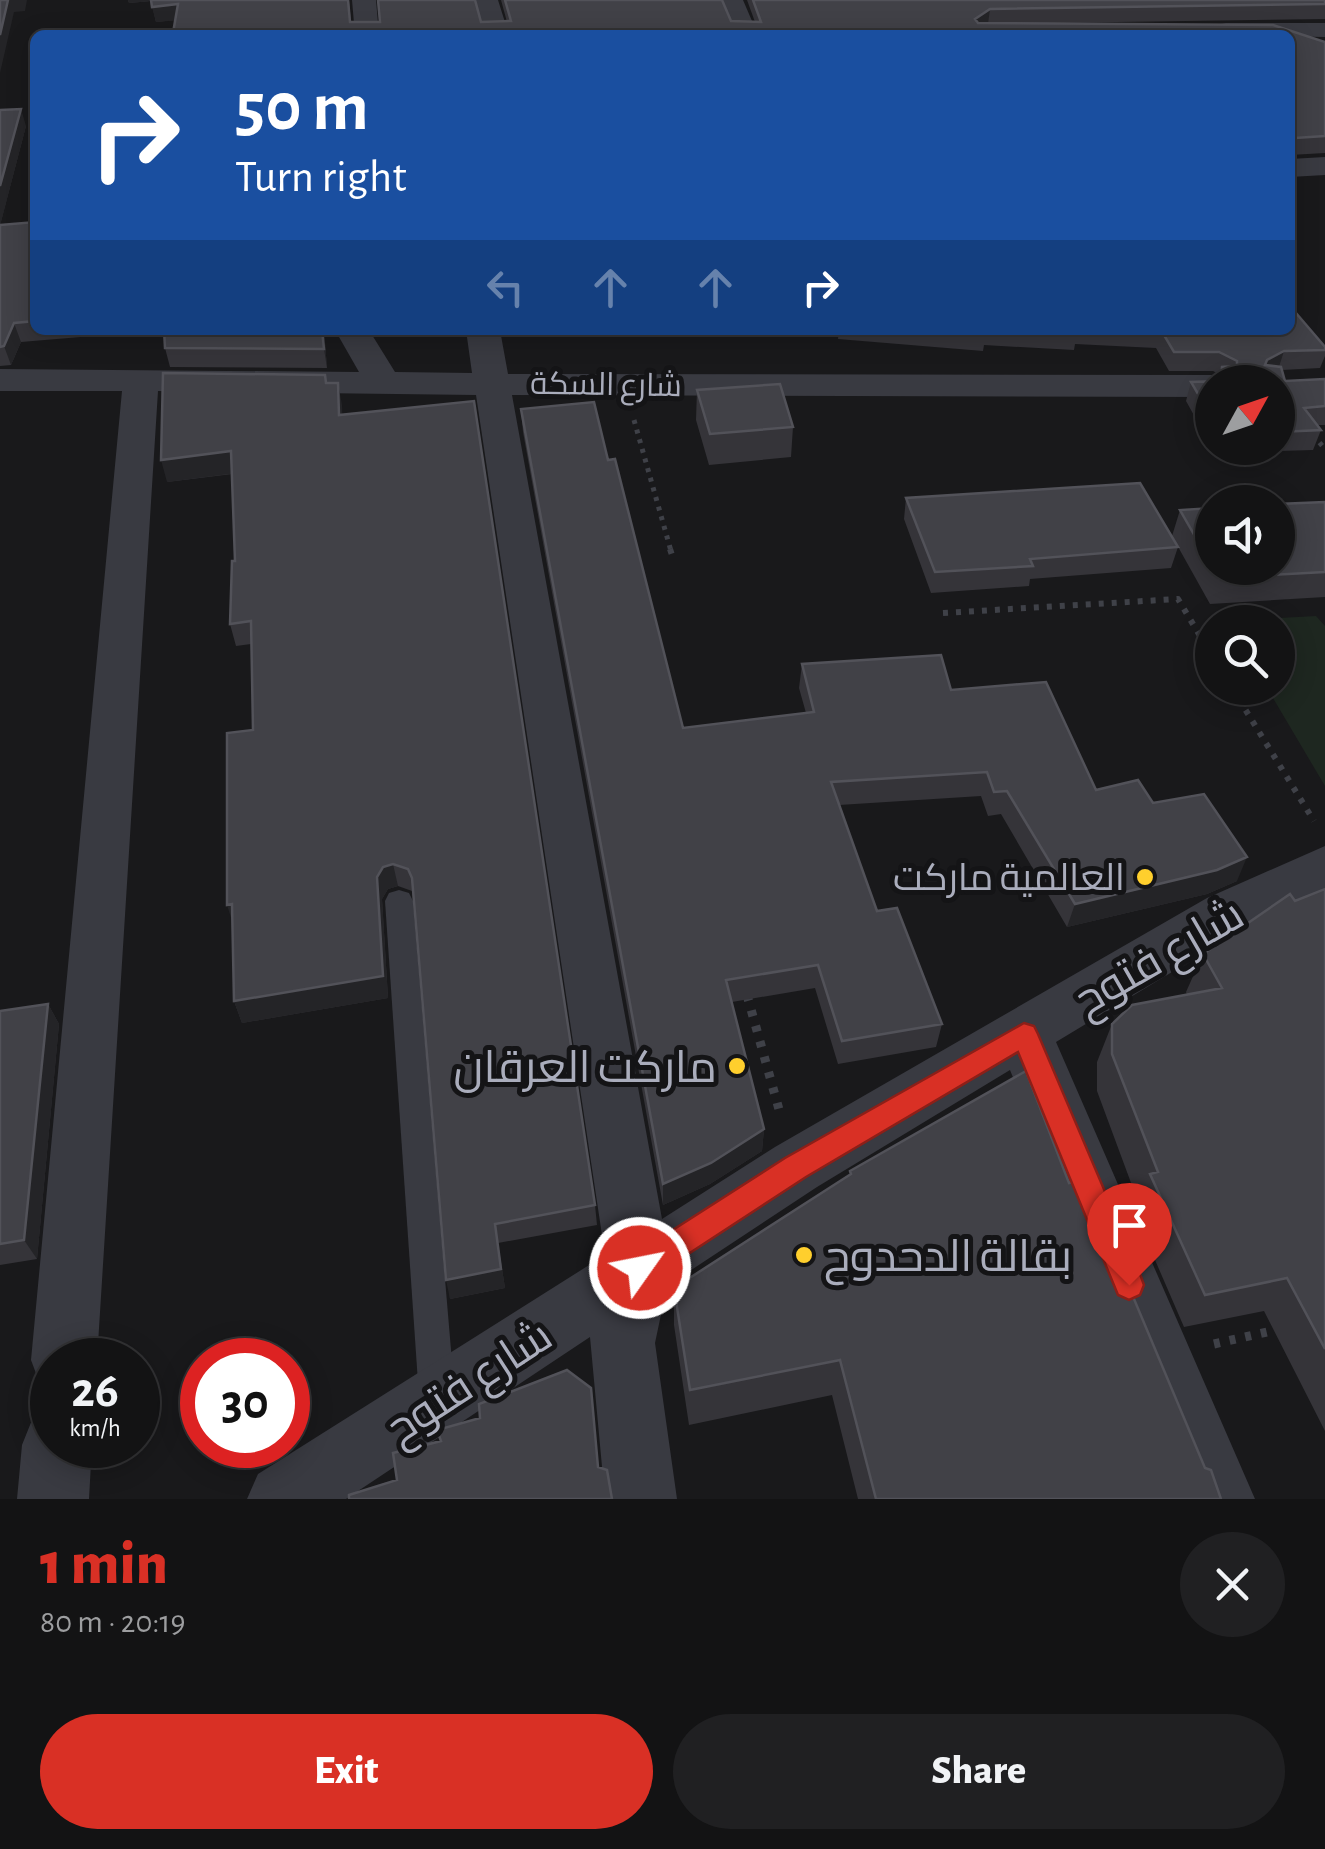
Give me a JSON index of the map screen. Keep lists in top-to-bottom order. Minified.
{"streets":{"street":["شارع السكة","شارع فتوح"]},"places":["العالمية ماركت","ماركت العرقان","بقالة الدحدوح"],"north":"top right","page":{"turn":["50 m","Turn right"],"speed":"26 km/h","limit":"30","heading":["1 min","80 m · 20:19"],"buttons":["Exit","Share"]}}
